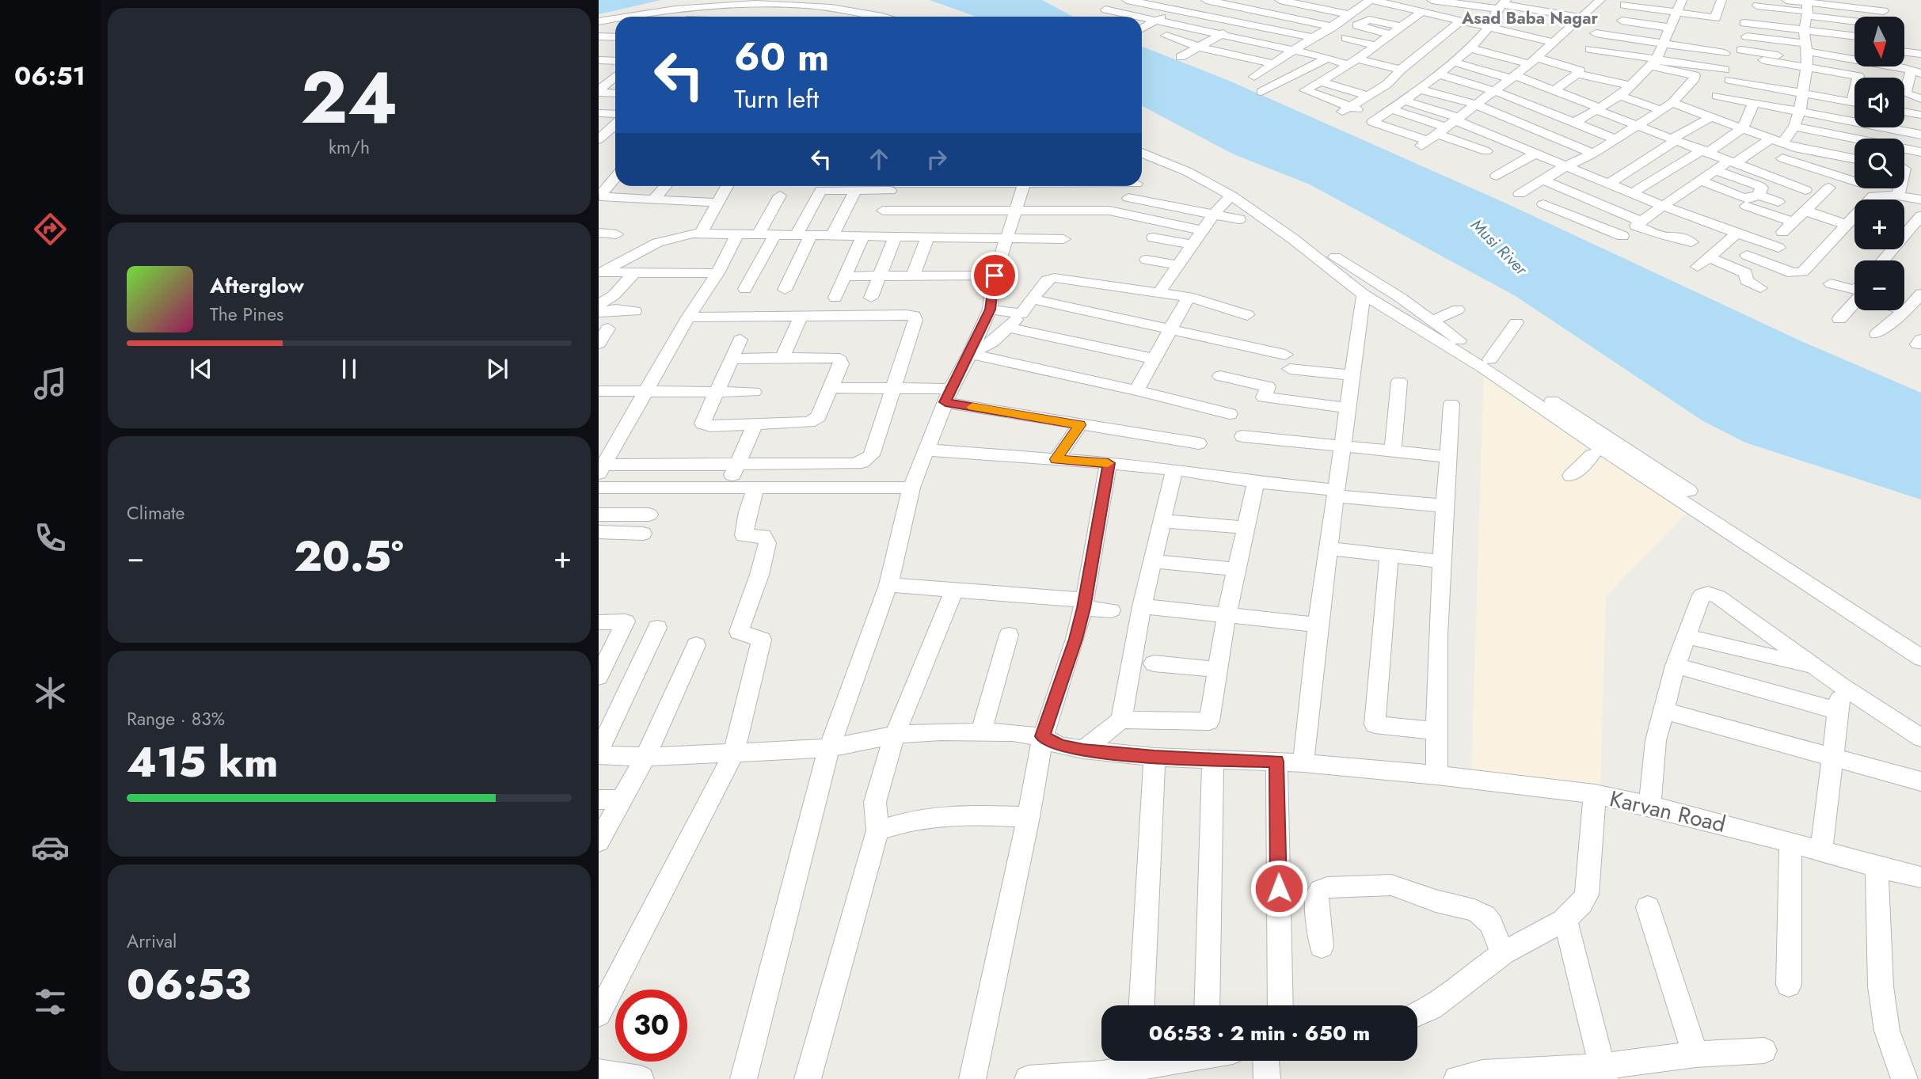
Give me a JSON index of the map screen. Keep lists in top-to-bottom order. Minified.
{"streets":{"street":["Karvan Road"]},"districts":["Asad Baba Nagar"],"water":["Musi River"],"north":"bottom","page":{"tabs":"06:51","tile":[["24","km/h"],"Climate",["Range · 83%","415 km"],["Arrival","06:53"]],"map_buttons":["+","−"],"turn":["60 m","Turn left"],"song":["Afterglow","The Pines"],"heat":["−","20.5°","+"],"limit":"30","trip":"06:53 · 2 min · 650 m"}}
